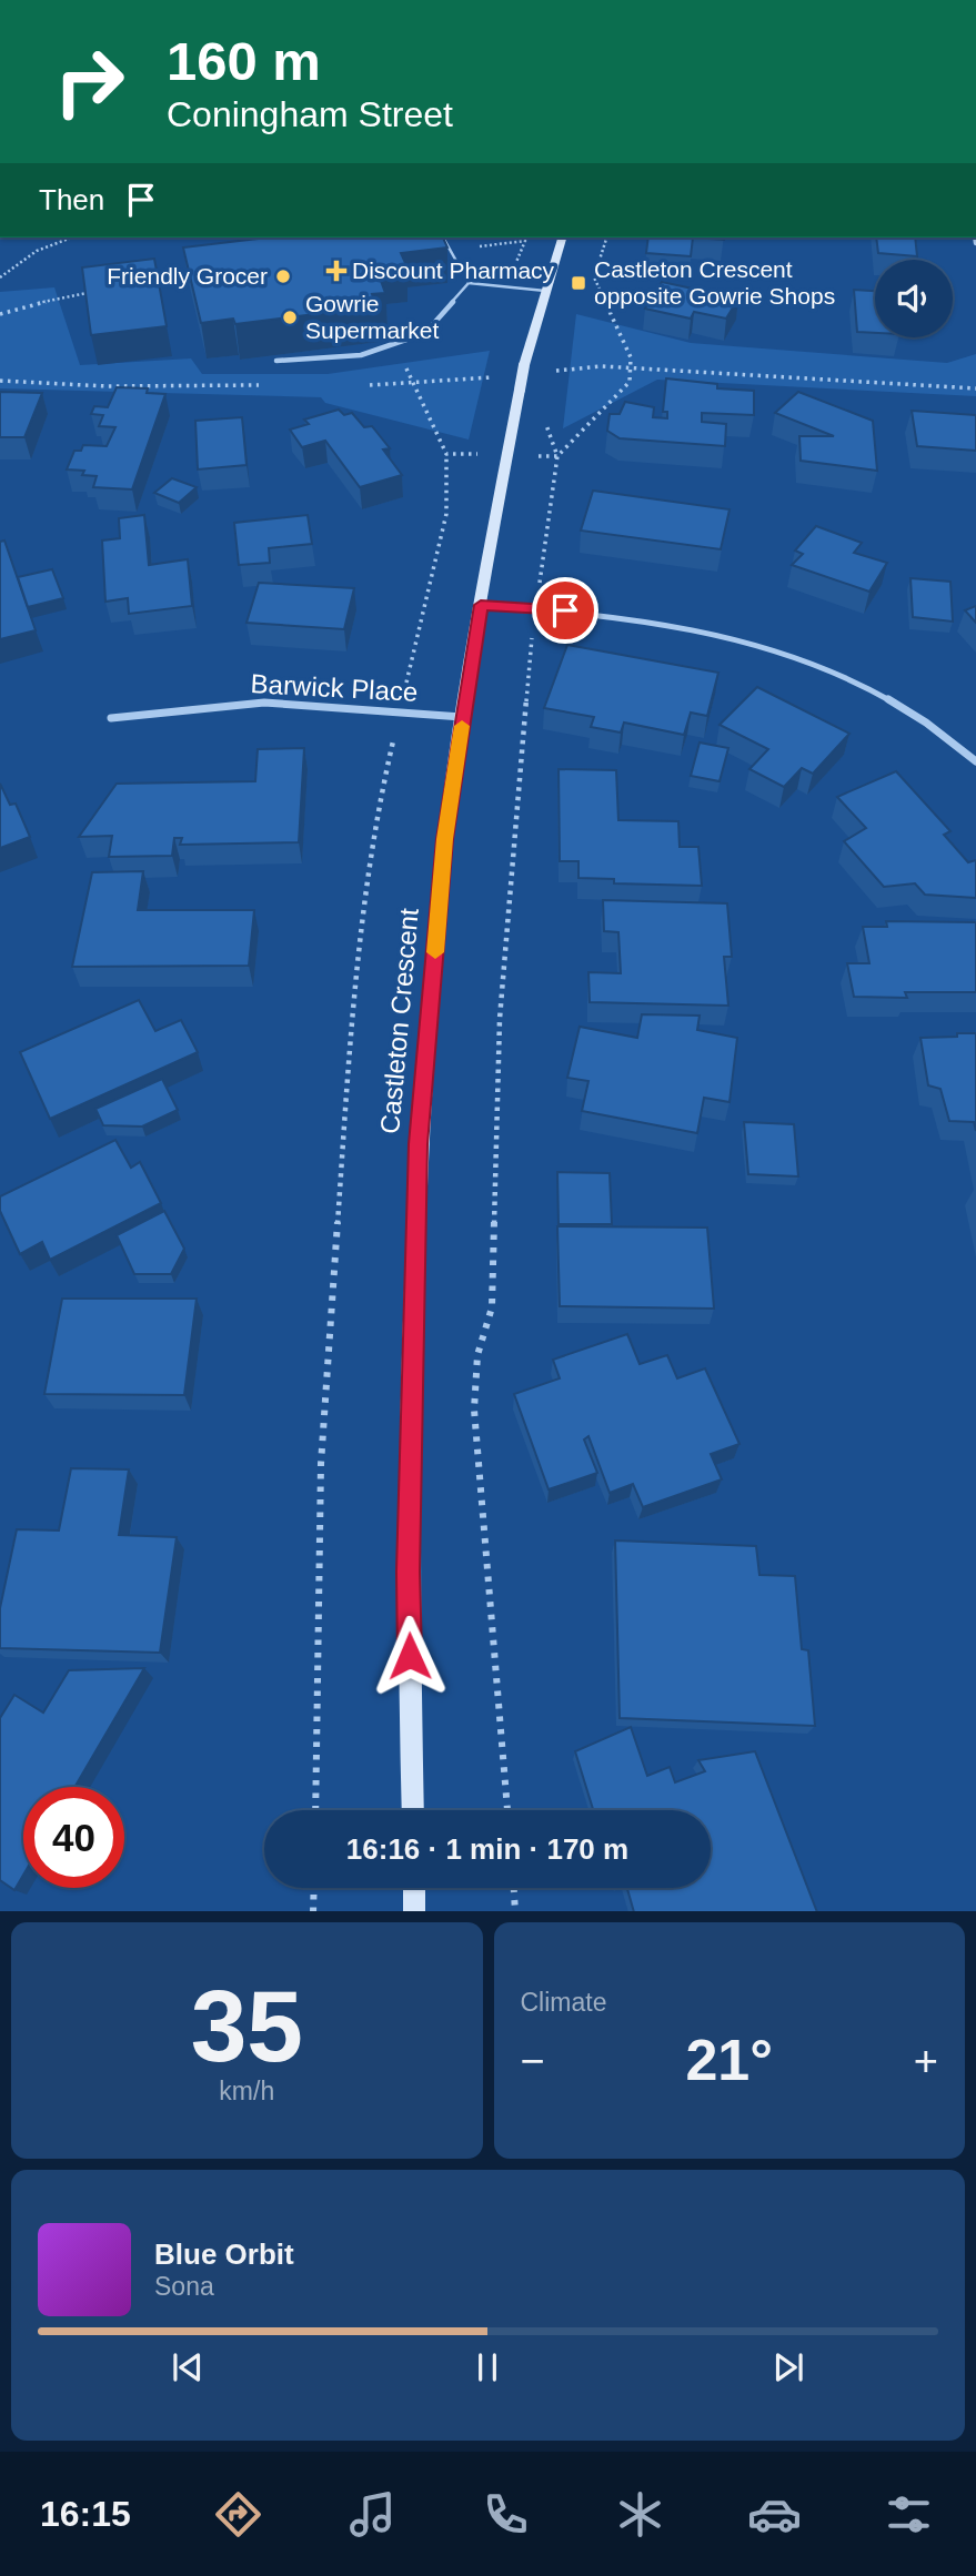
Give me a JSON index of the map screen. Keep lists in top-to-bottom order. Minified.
{"streets":{"street":["Barwick Place","Castleton Crescent"]},"crossings":[["Barwick Place","Castleton Crescent"]],"places":{"health":["Discount Pharmacy"],"other":["Friendly Grocer","Gowrie Supermarket"],"transit":["Castleton Crescent opposite Gowrie Shops"]},"page":{"turn":["160 m","Coningham Street"],"then":"Then","limit":"40","trip":"16:16 · 1 min · 170 m","tile":[["35","km/h"],"Climate"],"heat":["−","21°","+"],"song":["Blue Orbit","Sona"],"tabs":"16:15"}}
